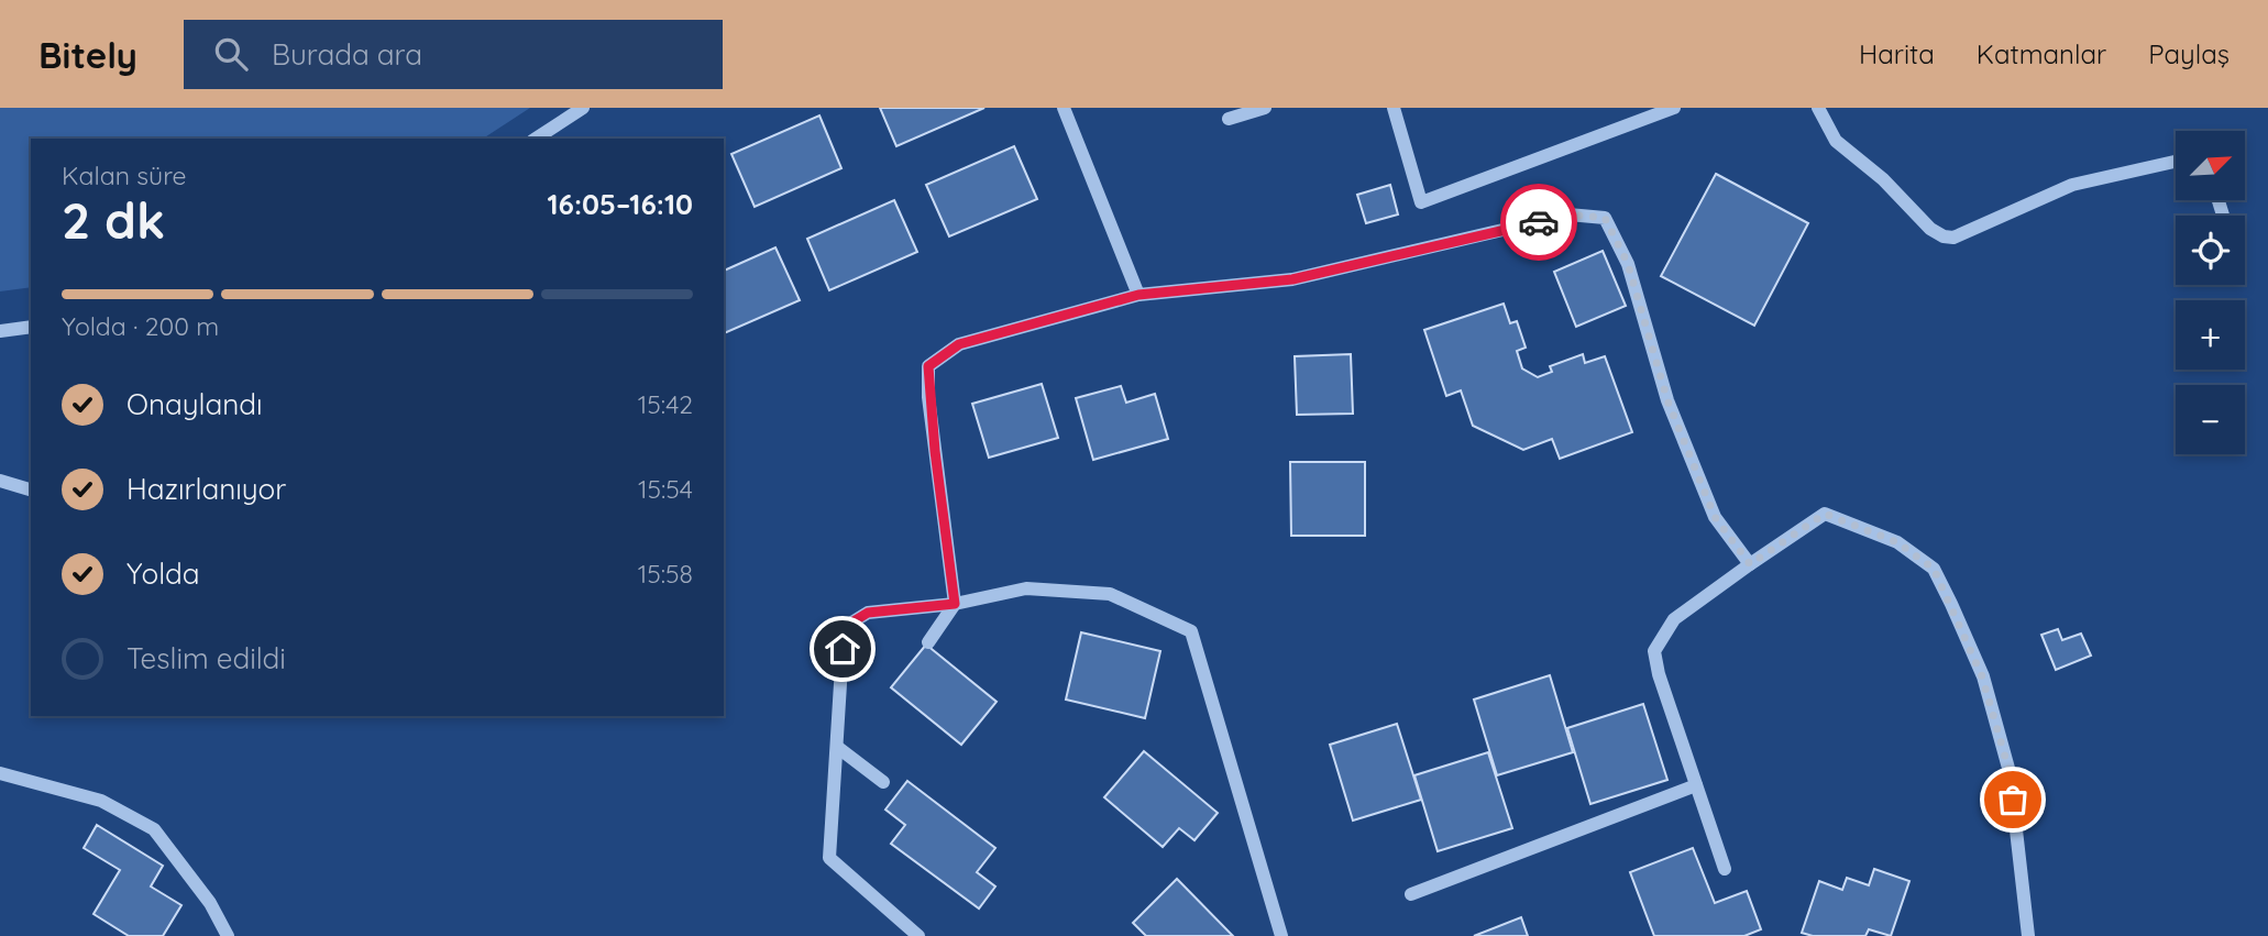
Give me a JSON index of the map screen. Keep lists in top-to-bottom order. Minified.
{"north":"top right","page":{"header":"Bitely","search":"Burada ara","nav":["Harita","Katmanlar","Paylaş"],"map_buttons":["+","−"],"heading":["2 dk","Kalan süre","16:05–16:10"],"bar":"Yolda · 200 m","list":[["Onaylandı","15:42"],["Hazırlanıyor","15:54"],["Yolda","15:58"],"Teslim edildi"]}}
